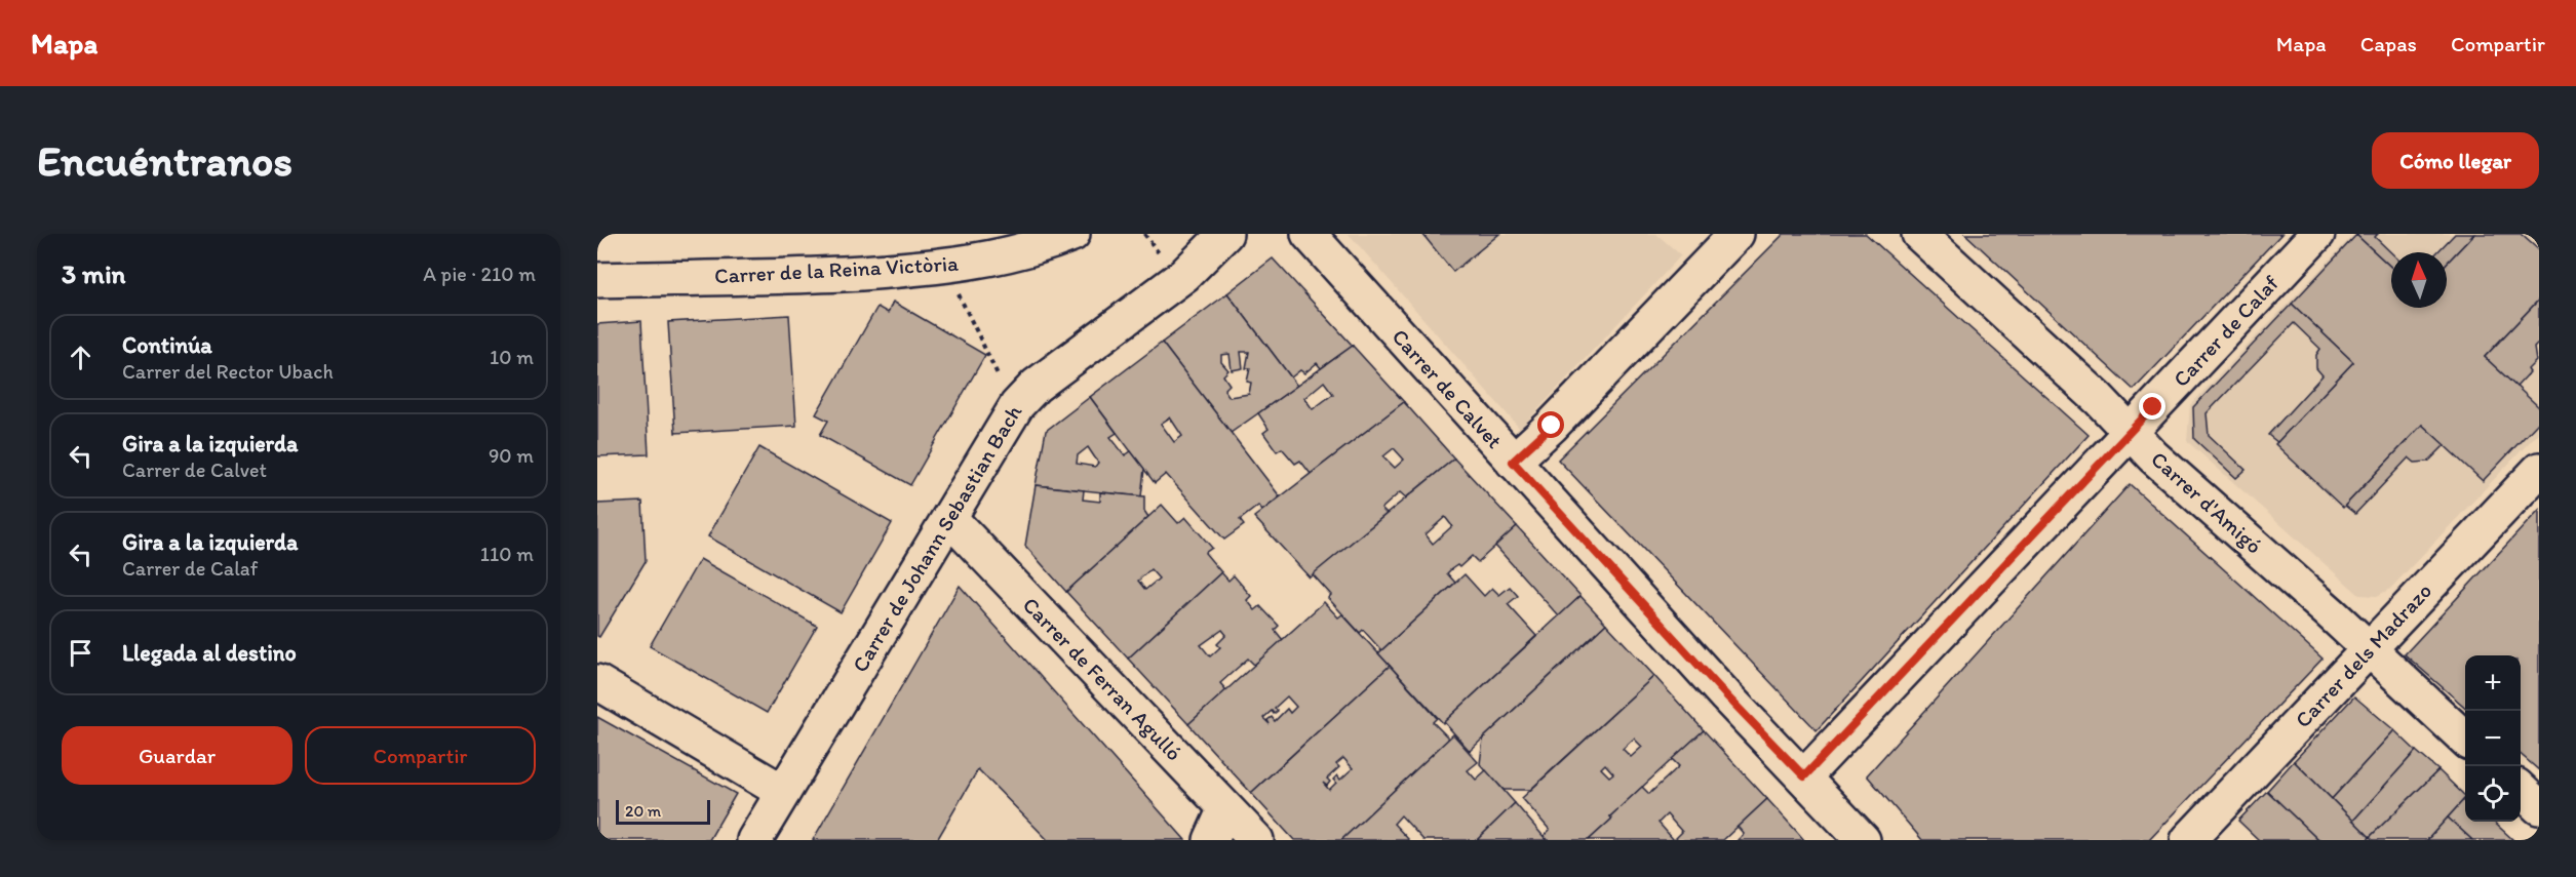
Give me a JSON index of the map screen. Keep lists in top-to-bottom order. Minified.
{"streets":{"street":["Carrer de la Reina Victòria","Carrer de Calaf","Carrer de Calvet","Carrer d'Amigó","Carrer de Johann Sebastian Bach","Carrer dels Madrazo","Carrer de Ferran Agulló"]},"crossings":[["Carrer de Calaf","Carrer de Calvet"],["Carrer de Calaf","Carrer d'Amigó"],["Carrer d'Amigó","Carrer dels Madrazo"],["Carrer de Johann Sebastian Bach","Carrer de Ferran Agulló"]],"scale_bar":"20 m","north":"top","page":{"header":"Mapa","nav":["Mapa","Capas","Compartir"],"buttons":["Cómo llegar",["Guardar","Compartir"]],"title":"Encuéntranos","heading":["3 min","A pie · 210 m"],"list":[["Continúa","Carrer del Rector Ubach","10 m"],["Gira a la izquierda","Carrer de Calvet","90 m"],["Gira a la izquierda","Carrer de Calaf","110 m"],"Llegada al destino"],"map_buttons":["+","−"],"scale":"20 m"}}
